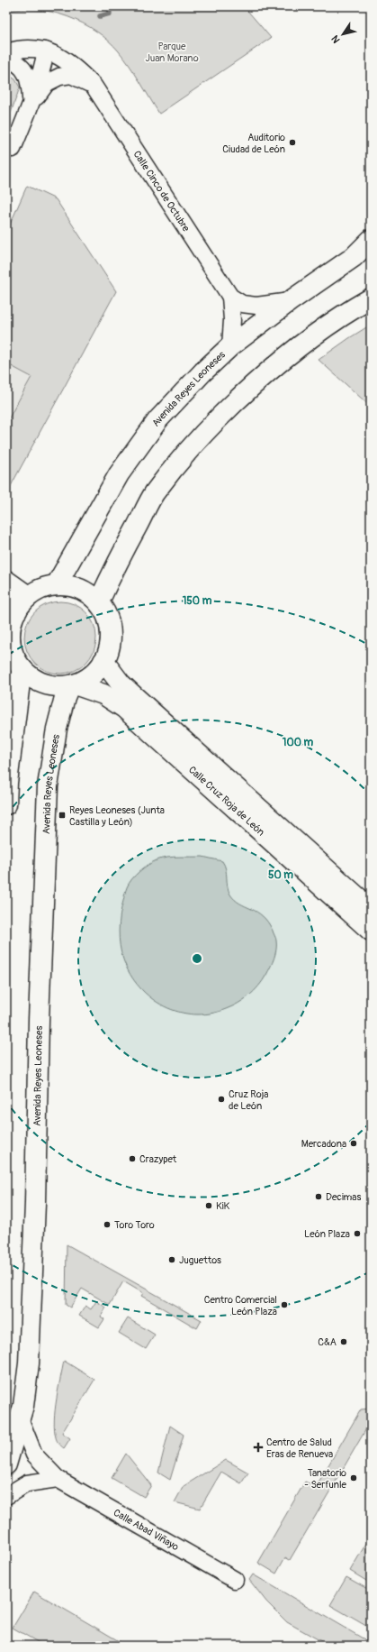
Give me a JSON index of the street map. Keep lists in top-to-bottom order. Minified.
{"streets":{"main road":["Avenida Reyes Leoneses","Calle Cruz Roja de León"],"street":["Calle Cinco de Octubre","Calle Abad Viñayo"]},"crossings":[["Calle Cinco de Octubre","Avenida Reyes Leoneses"],["Avenida Reyes Leoneses","Calle Cruz Roja de León"],["Avenida Reyes Leoneses","Calle Abad Viñayo"]],"parks":["Parque Juan Morano"],"places":{"other":["Auditorio Ciudad de León","Cruz Roja de León","Mercadona","Crazypet","Decimas","KiK","Toro Toro","León Plaza","Juguettos","Centro Comercial León Plaza","C&A","Tanatorio - Serfunle"],"transit":["Reyes Leoneses (Junta Castilla y León)"],"health":["Centro de Salud Eras de Renueva"]},"north":"bottom left","rings":["150 m","100 m","50 m"]}
